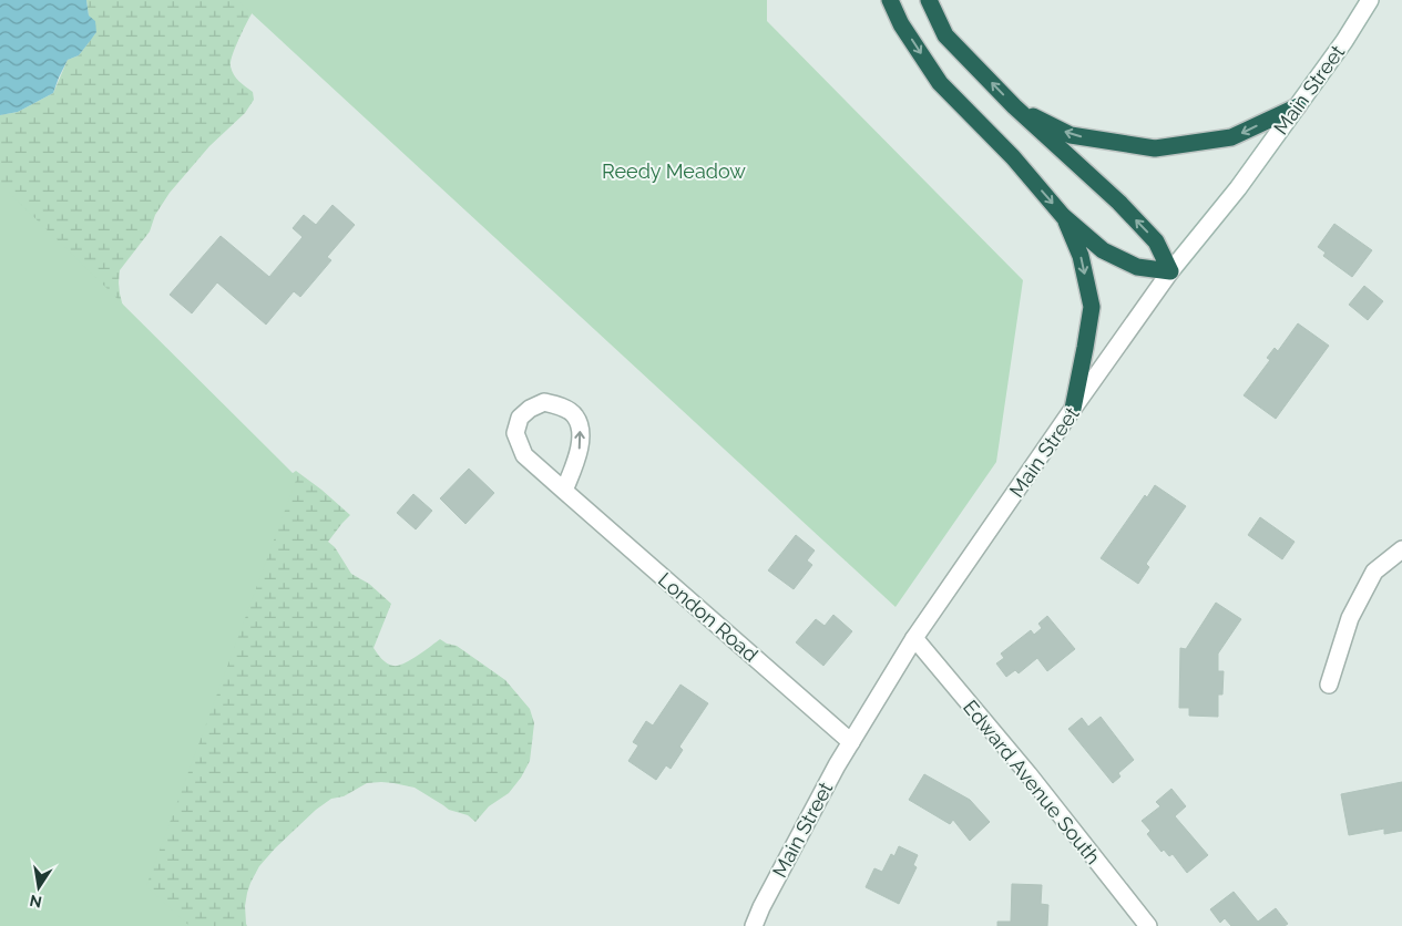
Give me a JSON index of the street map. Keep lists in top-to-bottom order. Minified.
{"streets":{"street":["Main Street","London Road","Edward Avenue South"]},"crossings":[["Main Street","London Road"],["Main Street","Edward Avenue South"]],"parks":["Reedy Meadow"],"north":"bottom"}
